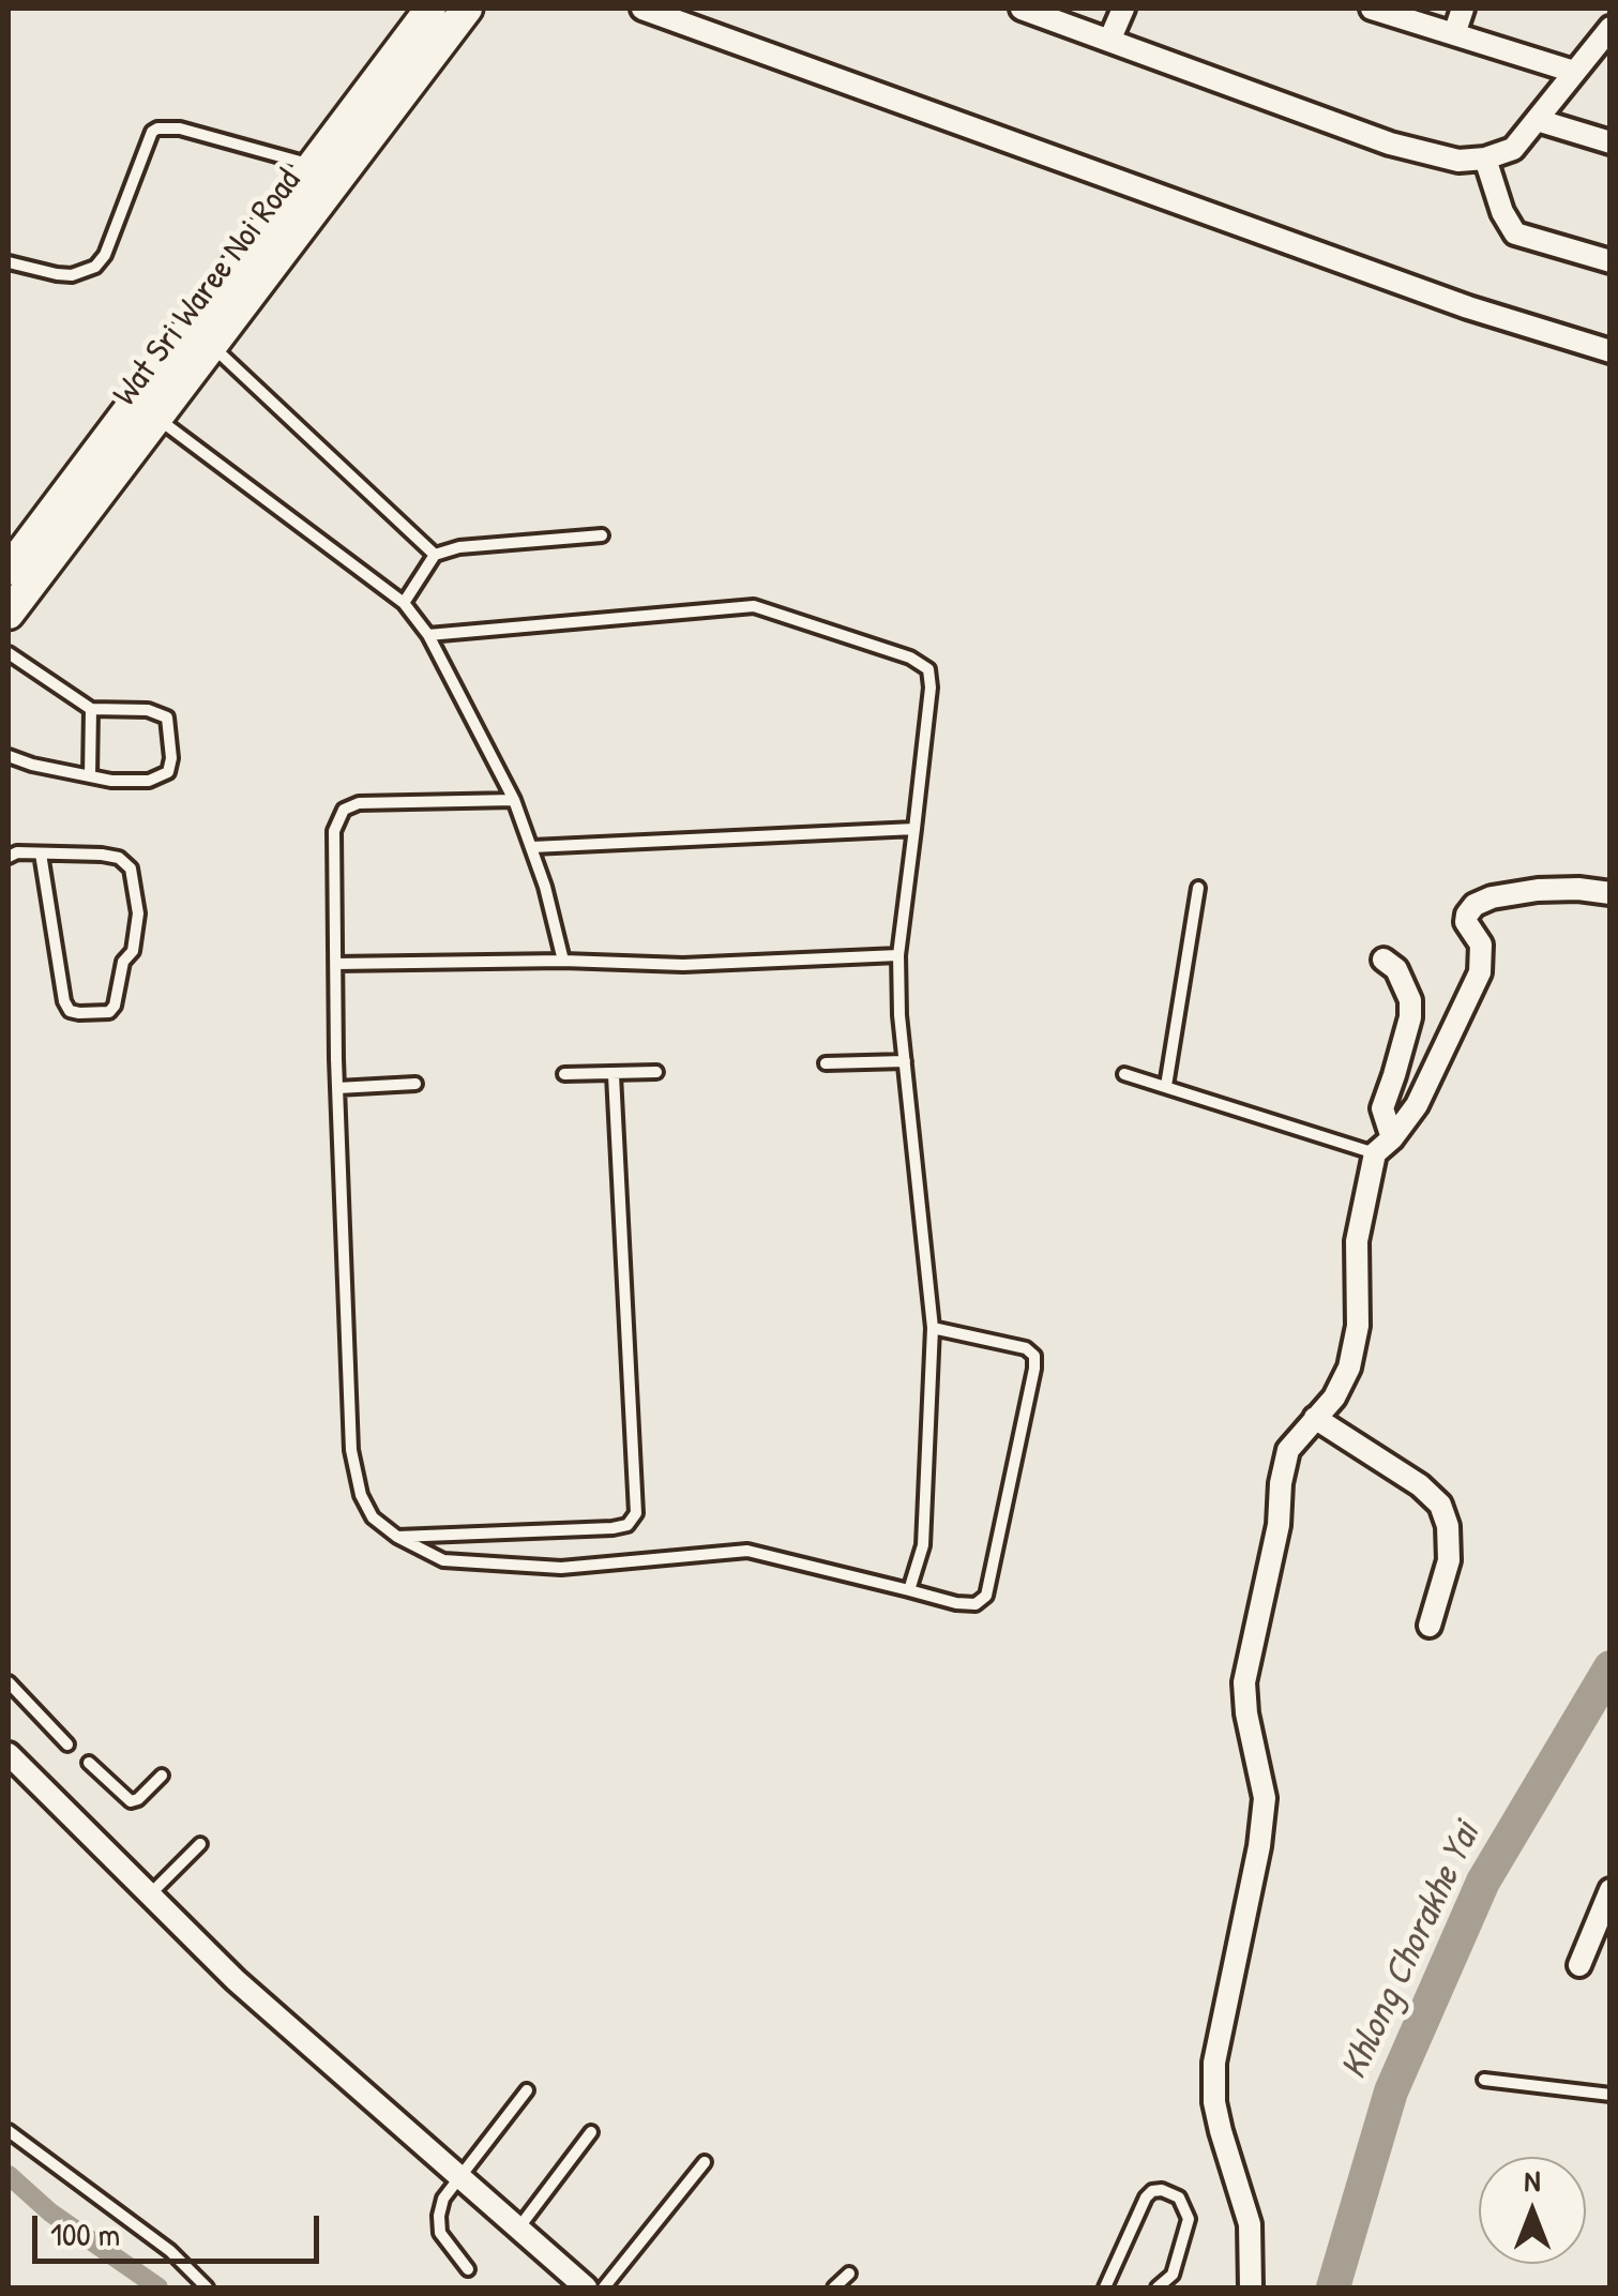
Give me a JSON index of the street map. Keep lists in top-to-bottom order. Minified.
{"streets":{"main road":["Wat Sri Waree Noi Road"]},"water":["Khlong Chorakhe Yai"],"scale_bar":"100 m","north":"top"}
